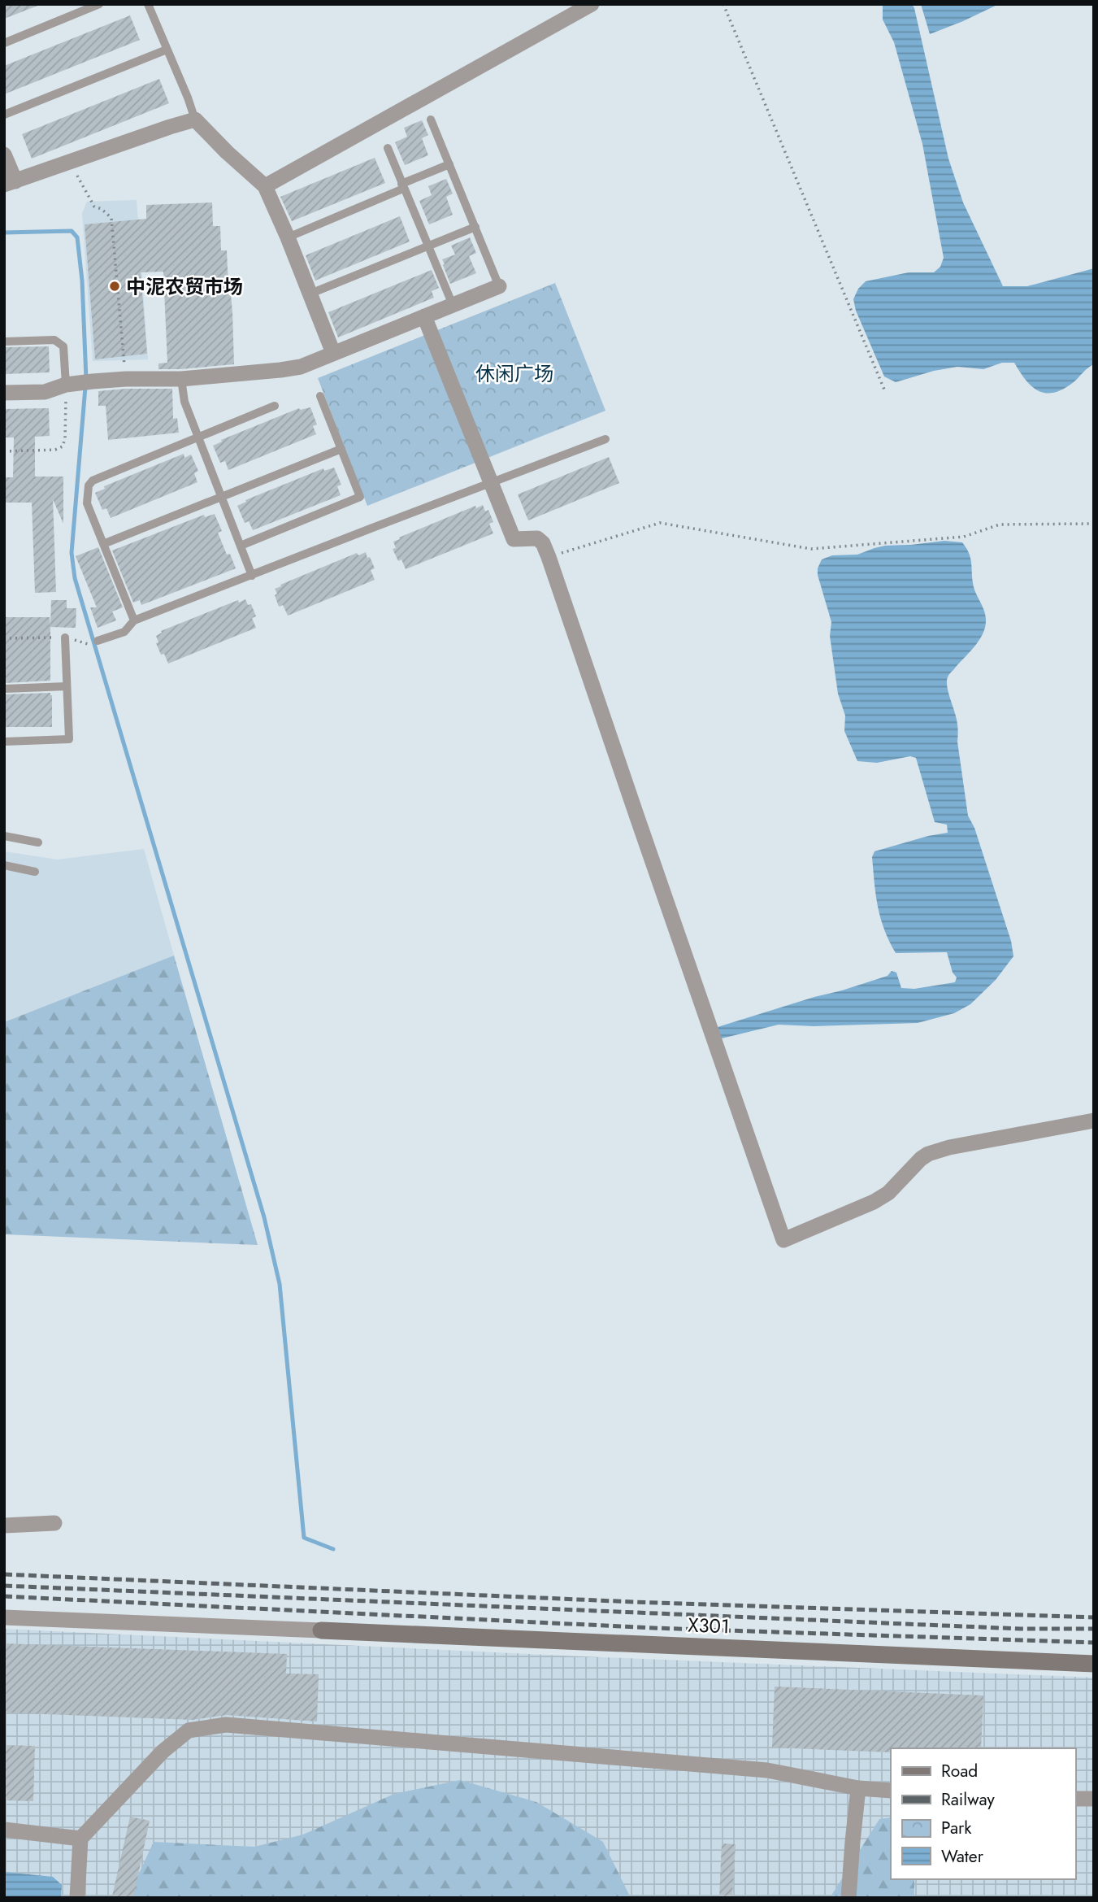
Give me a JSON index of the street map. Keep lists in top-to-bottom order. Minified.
{"streets":{"main road":["X301"]},"parks":["休闲广场"],"places":["中泥农贸市场"],"legend":["Road","Railway","Park","Water"]}
